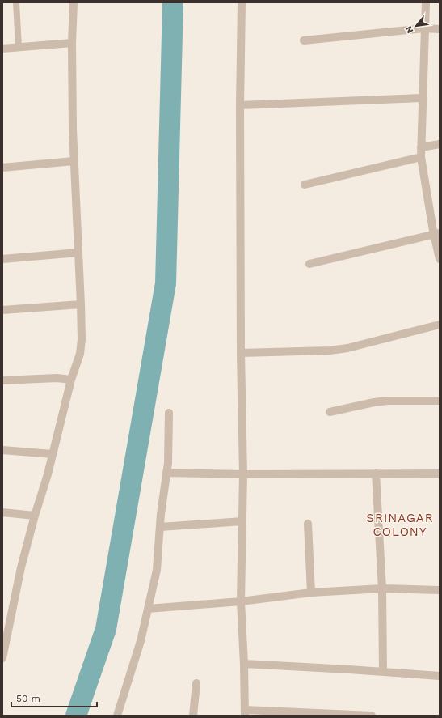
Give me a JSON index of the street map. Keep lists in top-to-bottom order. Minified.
{"districts":["SRINAGAR COLONY"],"scale_bar":"50 m","north":"bottom left"}
